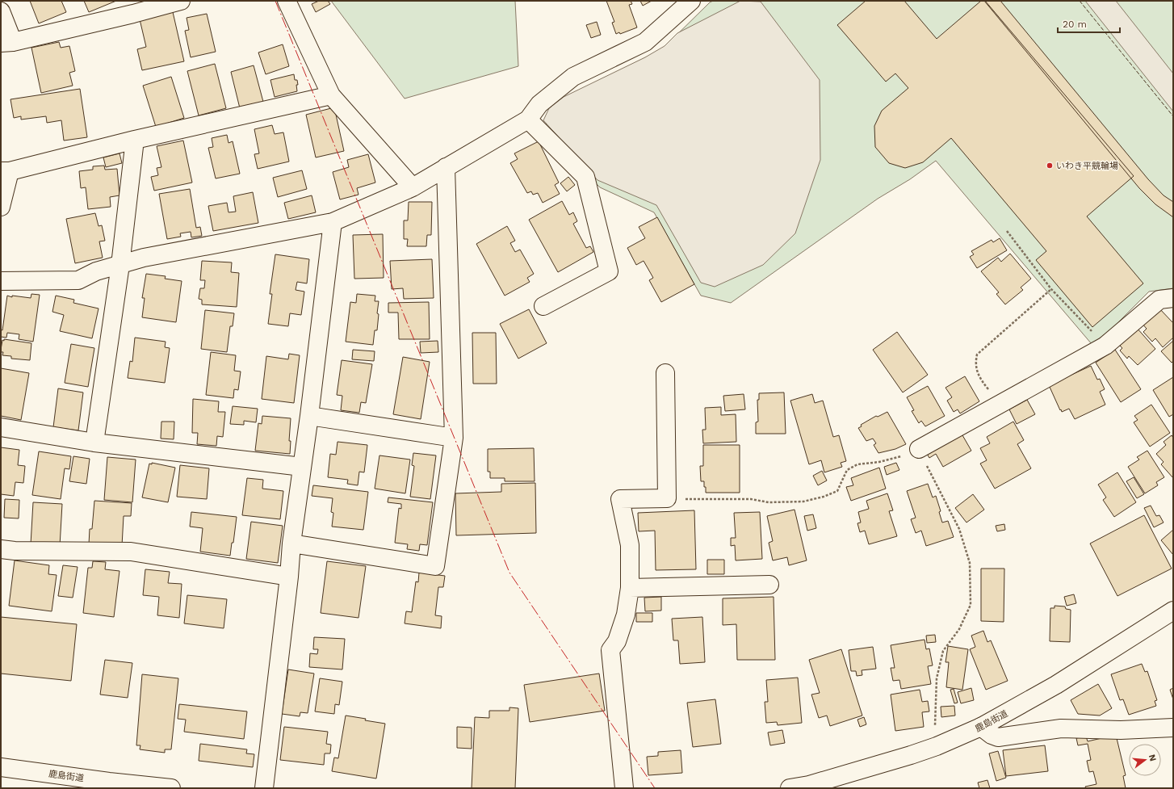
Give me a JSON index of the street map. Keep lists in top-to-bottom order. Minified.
{"streets":{"street":["鹿島街道"]},"places":["いわき平競輪場"],"scale_bar":"20 m","north":"right"}
